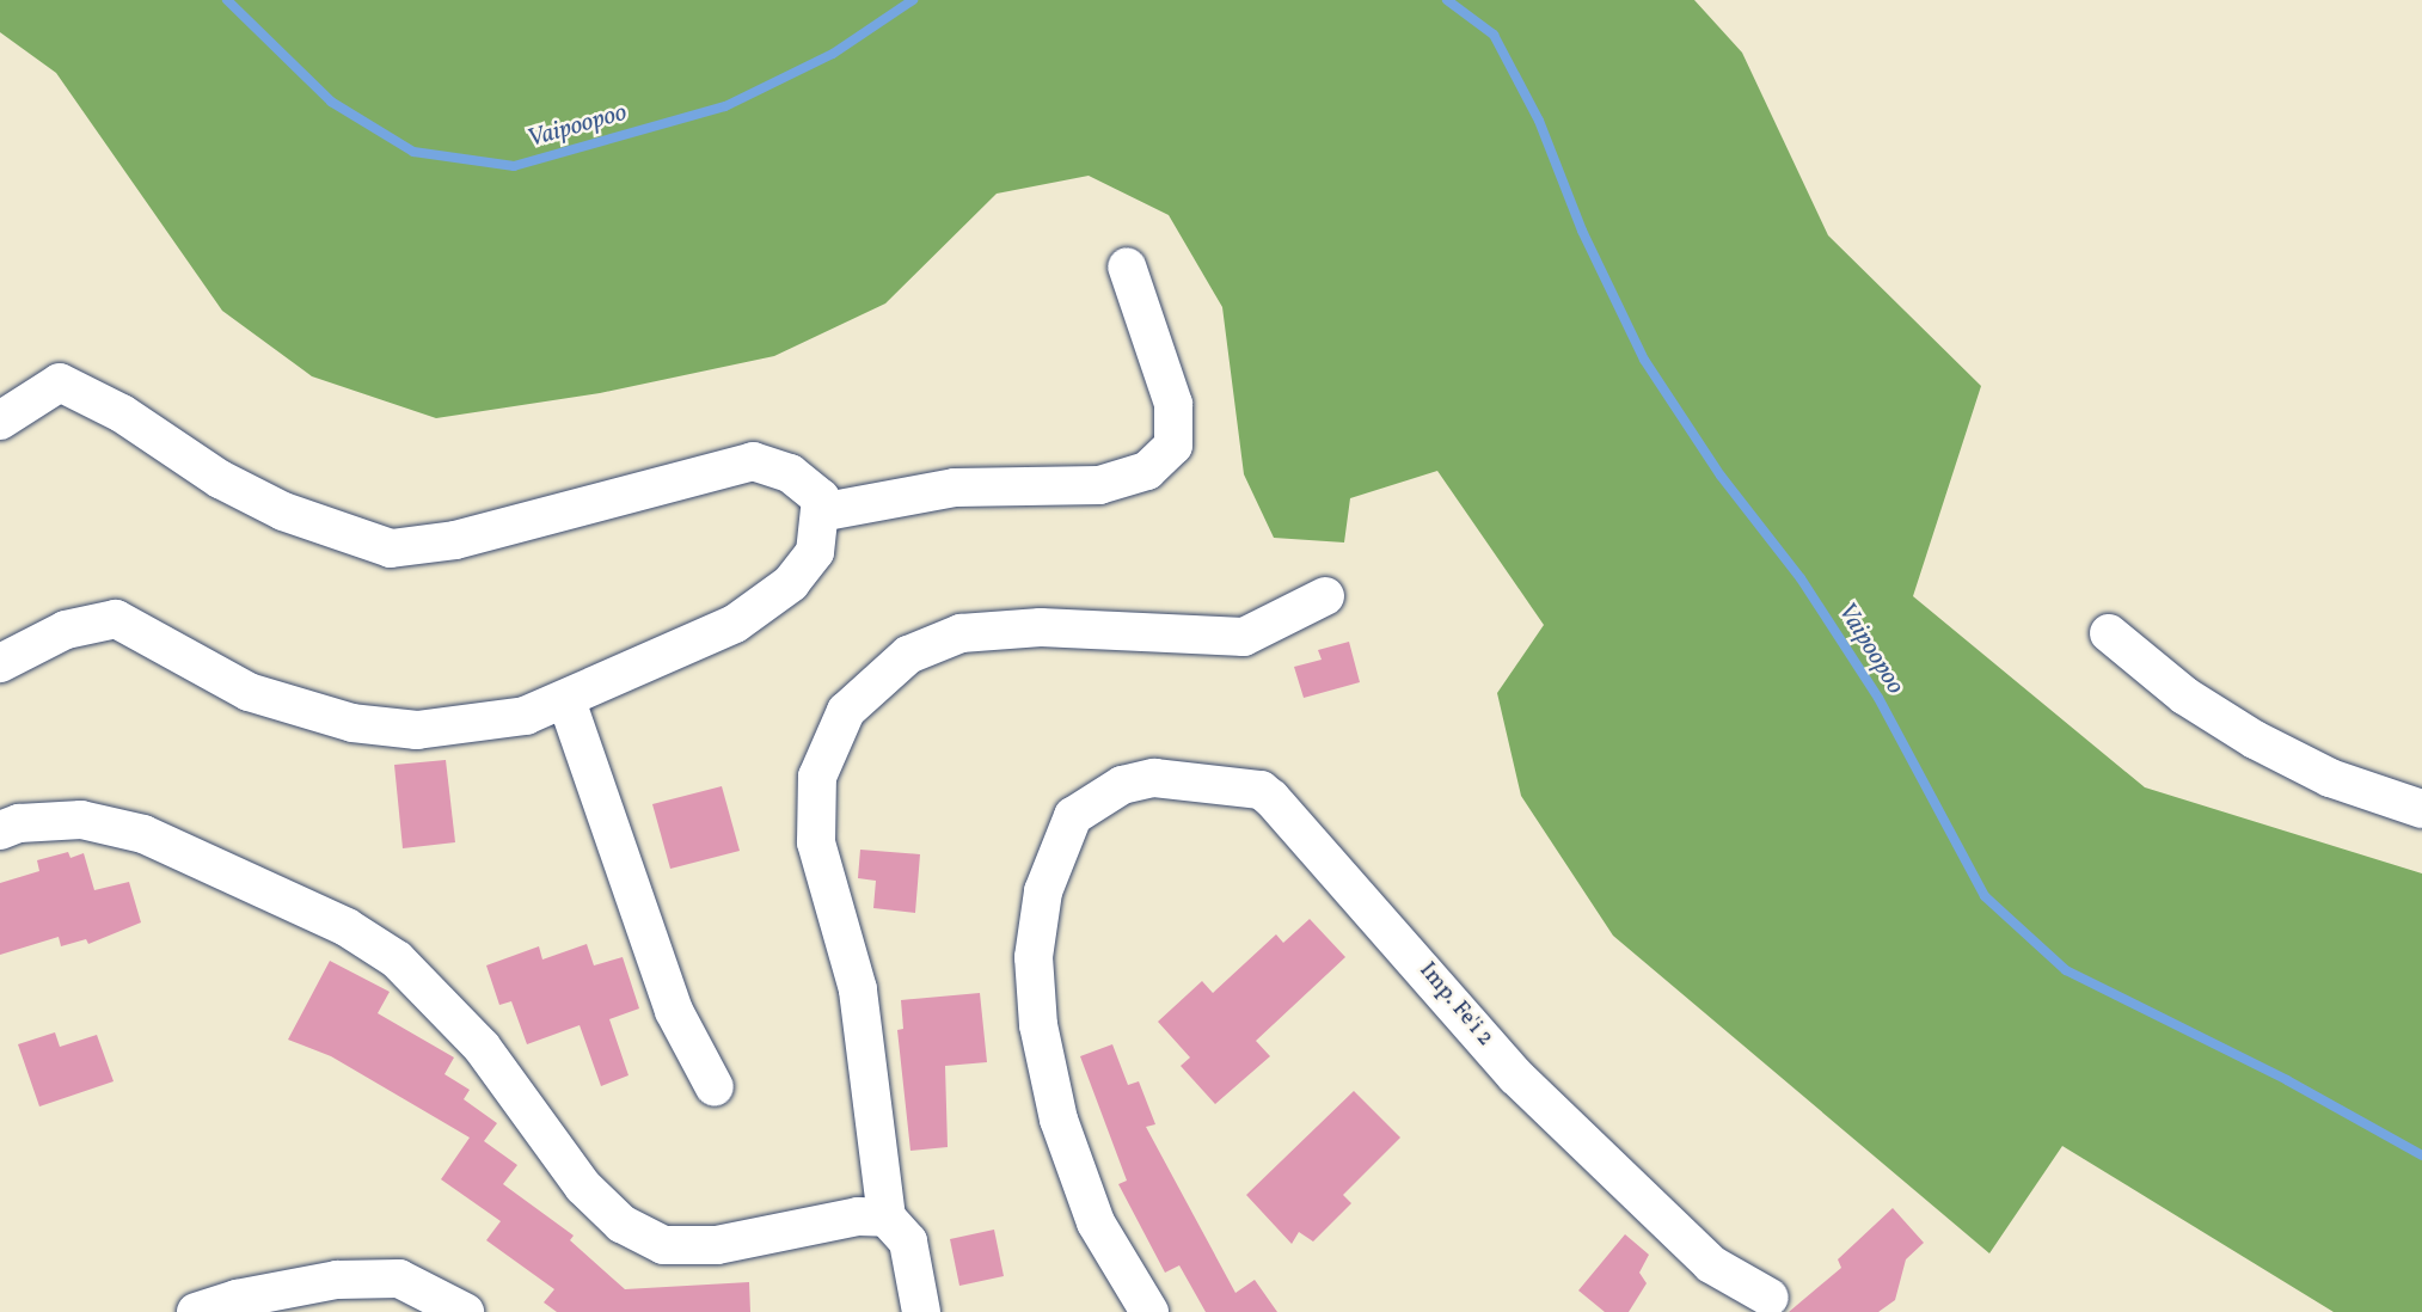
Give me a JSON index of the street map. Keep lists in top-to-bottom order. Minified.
{"streets":{"street":["Imp. Fe'i 2"]},"water":["Vaipoopoo"]}
